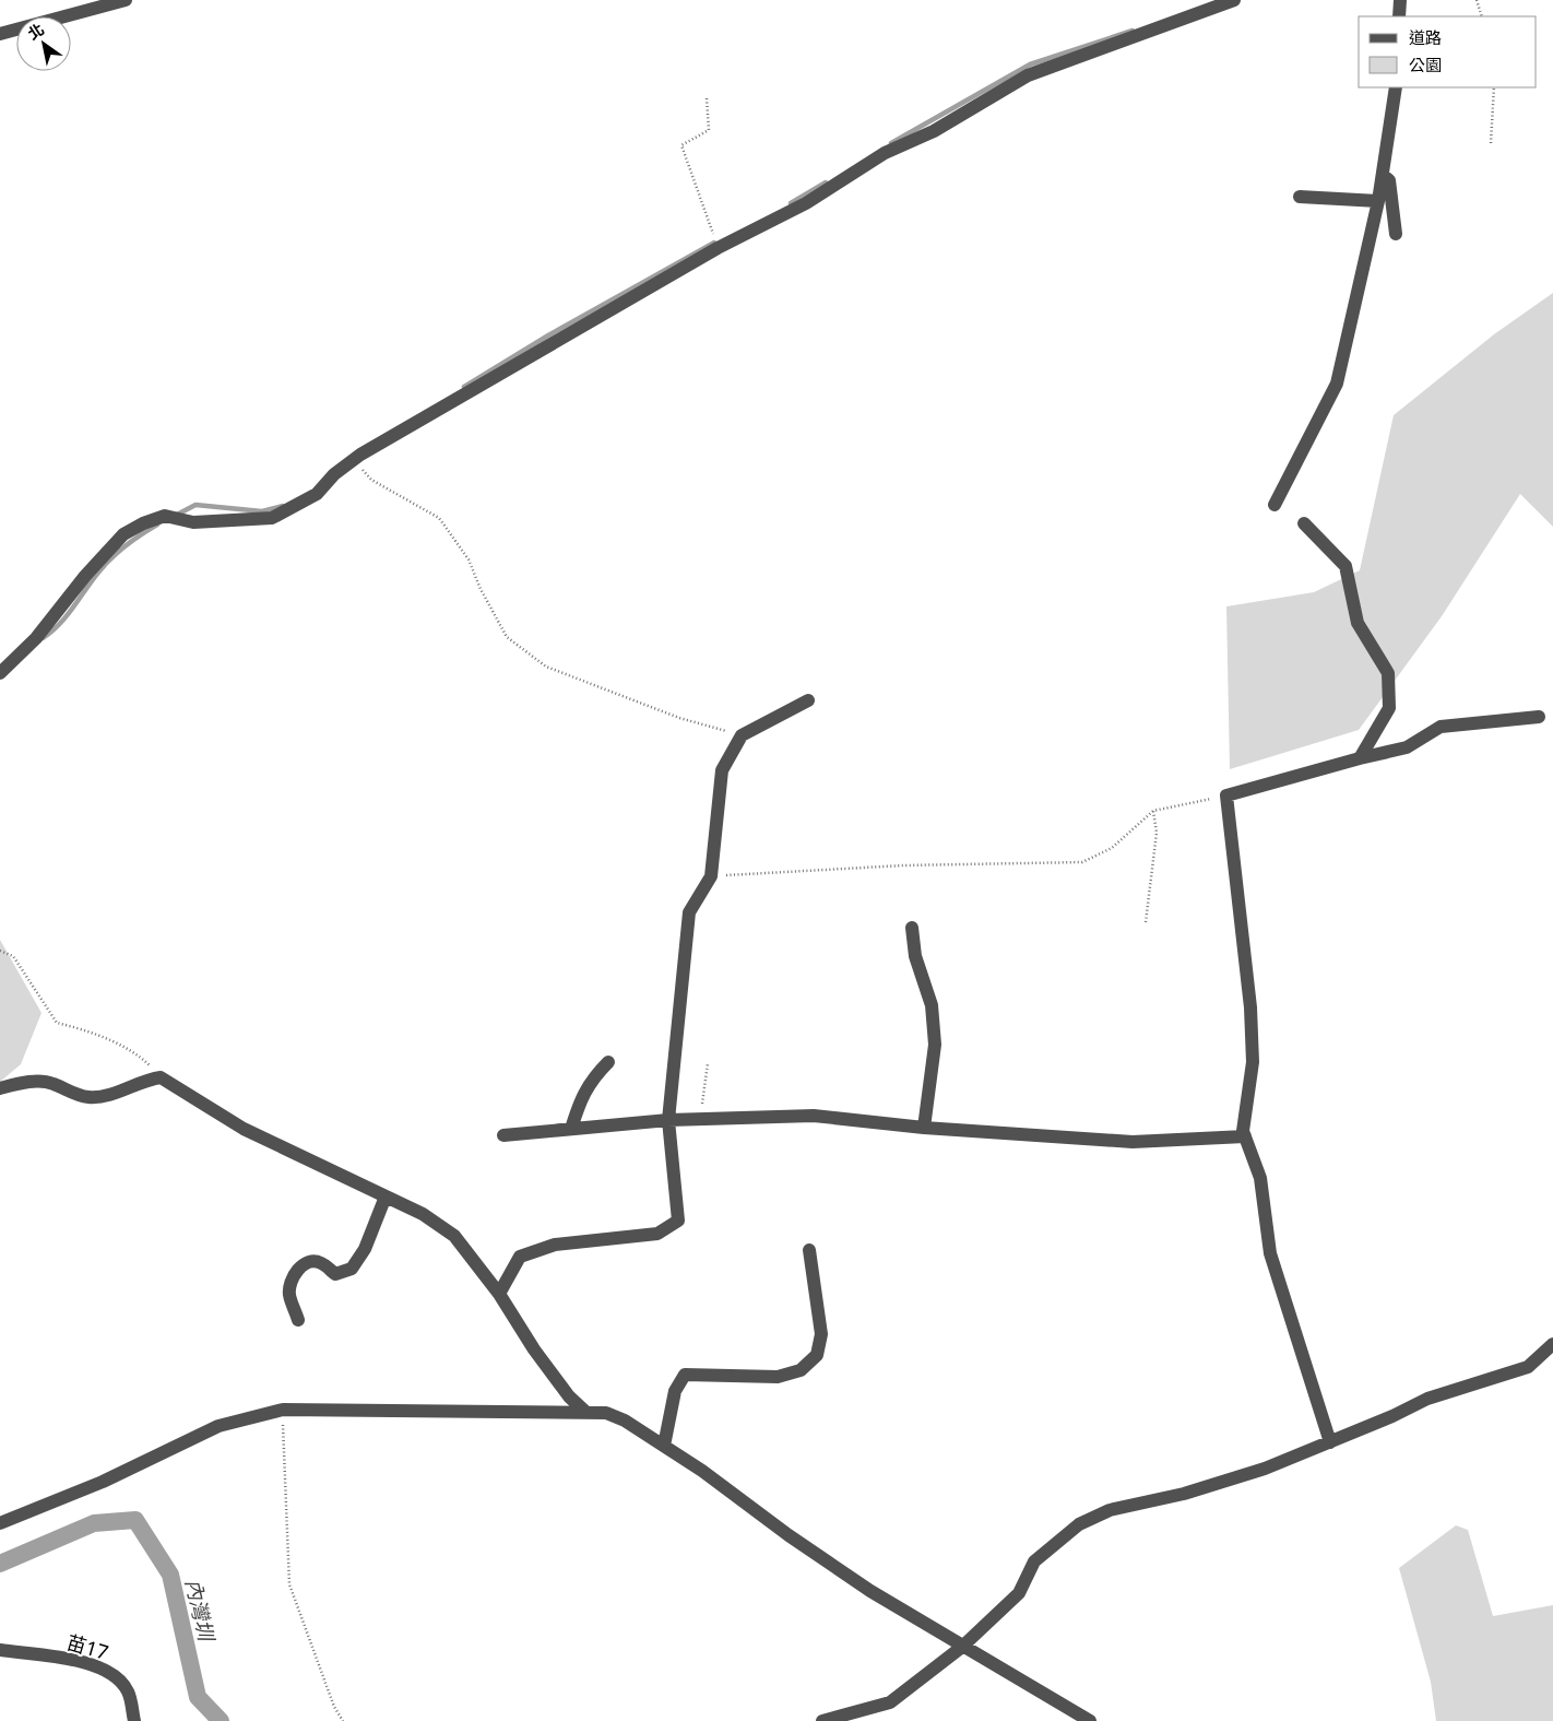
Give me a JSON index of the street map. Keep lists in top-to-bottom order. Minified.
{"streets":{"street":["苗17"]},"water":["內灣圳"],"legend":["道路","公園"],"north":"top left"}
